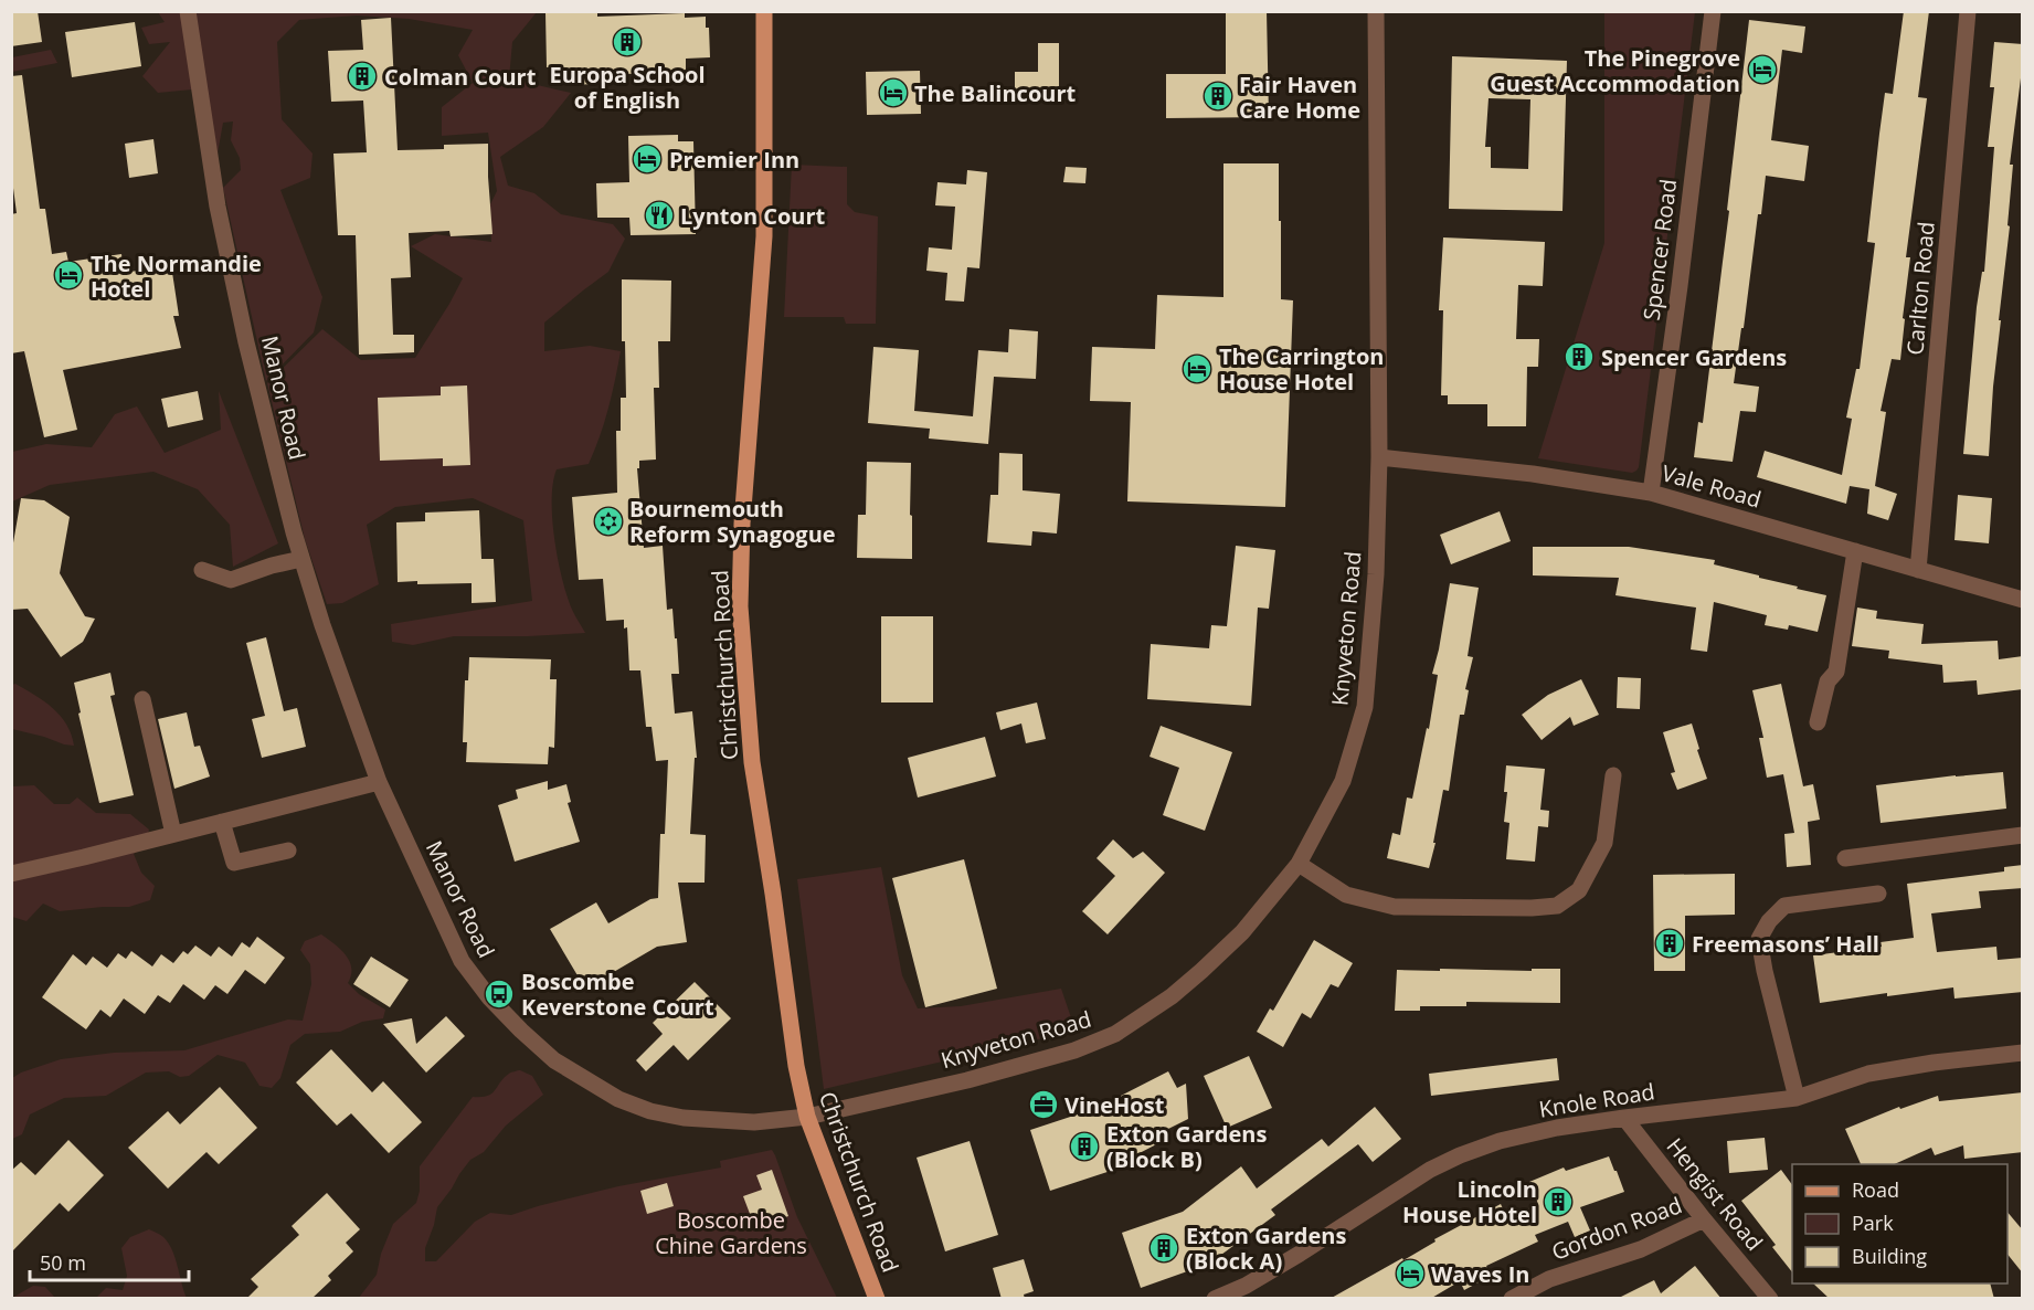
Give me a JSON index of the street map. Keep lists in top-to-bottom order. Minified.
{"streets":{"main road":["Christchurch Road"],"street":["Spencer Road","Carlton Road","Manor Road","Vale Road","Knyveton Road","Knole Road","Hengist Road","Gordon Road"]},"crossings":[["Spencer Road","Vale Road"],["Carlton Road","Vale Road"],["Manor Road","Knyveton Road"],["Manor Road","Christchurch Road"],["Vale Road","Knyveton Road"],["Knyveton Road","Christchurch Road"],["Knole Road","Hengist Road"],["Hengist Road","Gordon Road"]],"parks":["Boscombe Chine Gardens"],"places":{"building":["Europa School of English","Colman Court","Fair Haven Care Home","Spencer Gardens","Freemasons’ Hall","Exton Gardens (Block B)","Lincoln House Hotel","Exton Gardens (Block A)"],"hotel":["The Pinegrove Guest Accommodation","The Balincourt","Premier Inn","The Normandie Hotel","The Carrington House Hotel","Waves In"],"restaurant":["Lynton Court"],"synagogue":["Bournemouth Reform Synagogue"],"bus stop":["Boscombe Keverstone Court"],"office":["VineHost"]},"legend":["Road","Park","Building"],"scale_bar":"50 m"}
